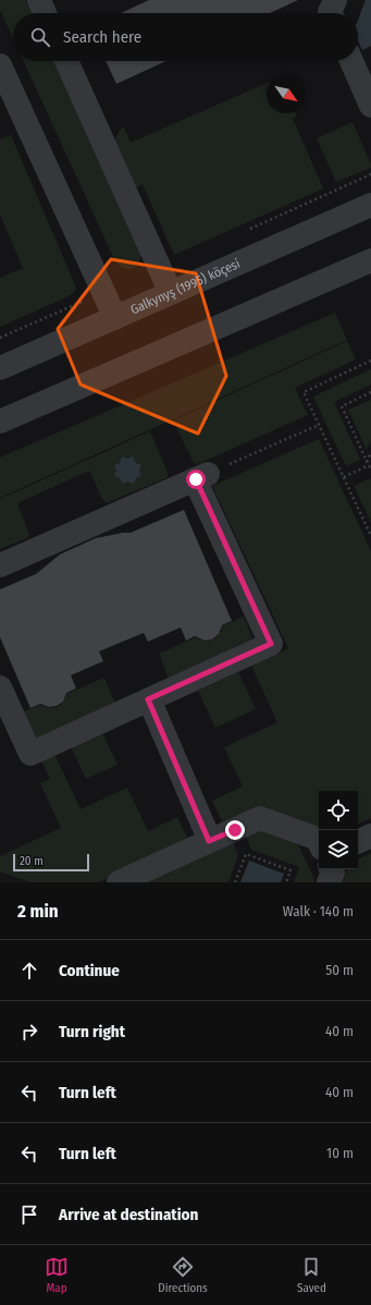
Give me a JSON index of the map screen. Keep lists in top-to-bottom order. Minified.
{"streets":{"street":["Galkynyş (1995) köçesi"]},"scale_bar":"20 m","north":"bottom right","page":{"search":"Search here","scale":"20 m","heading":["2 min","Walk · 140 m"],"list":[["Continue","50 m"],["Turn right","40 m"],["Turn left","40 m"],["Turn left","10 m"],"Arrive at destination"],"nav":["Map","Directions","Saved"]}}
